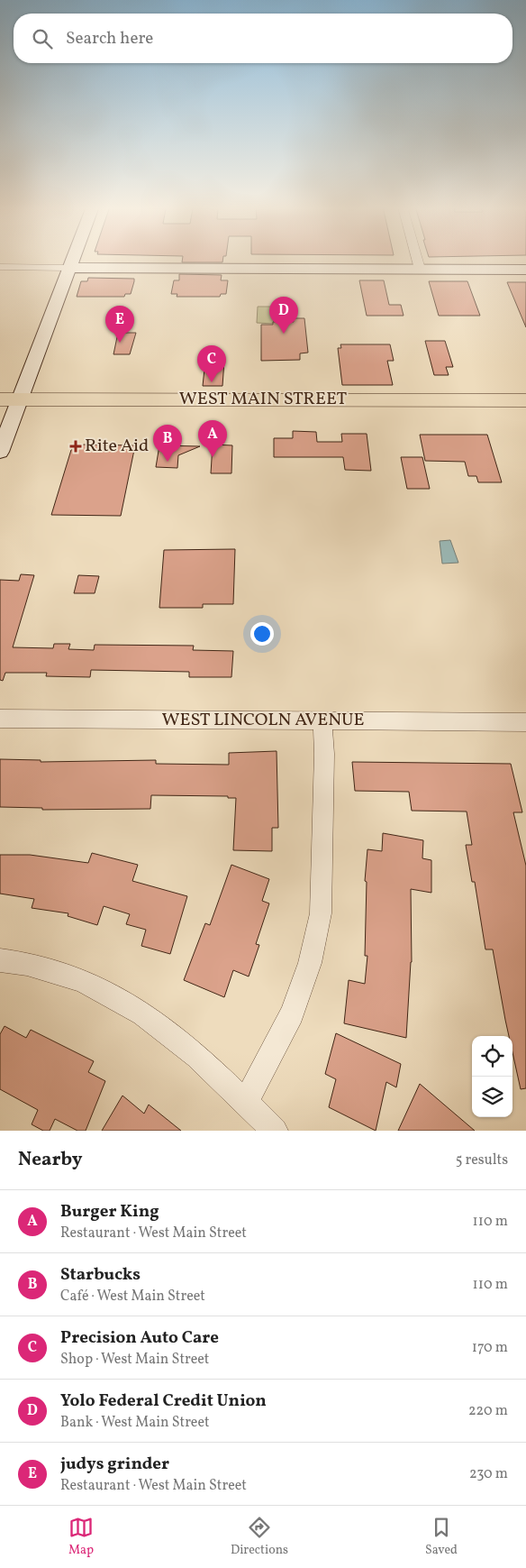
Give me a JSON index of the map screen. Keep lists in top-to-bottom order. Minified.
{"streets":{"main road":["WEST MAIN STREET"],"street":["WEST LINCOLN AVENUE"]},"places":{"health":["Rite Aid"]},"page":{"search":"Search here","pins":["D","E","C","A","B"],"heading":["Nearby","5 results"],"list":[{"mark":"A","name":"Burger King","note":"Restaurant · West Main Street","value":"110 m"},{"mark":"B","name":"Starbucks","note":"Café · West Main Street","value":"110 m"},{"mark":"C","name":"Precision Auto Care","note":"Shop · West Main Street","value":"170 m"},{"mark":"D","name":"Yolo Federal Credit Union","note":"Bank · West Main Street","value":"220 m"},{"mark":"E","name":"judys grinder","note":"Restaurant · West Main Street","value":"230 m"}],"nav":["Map","Directions","Saved"]}}
